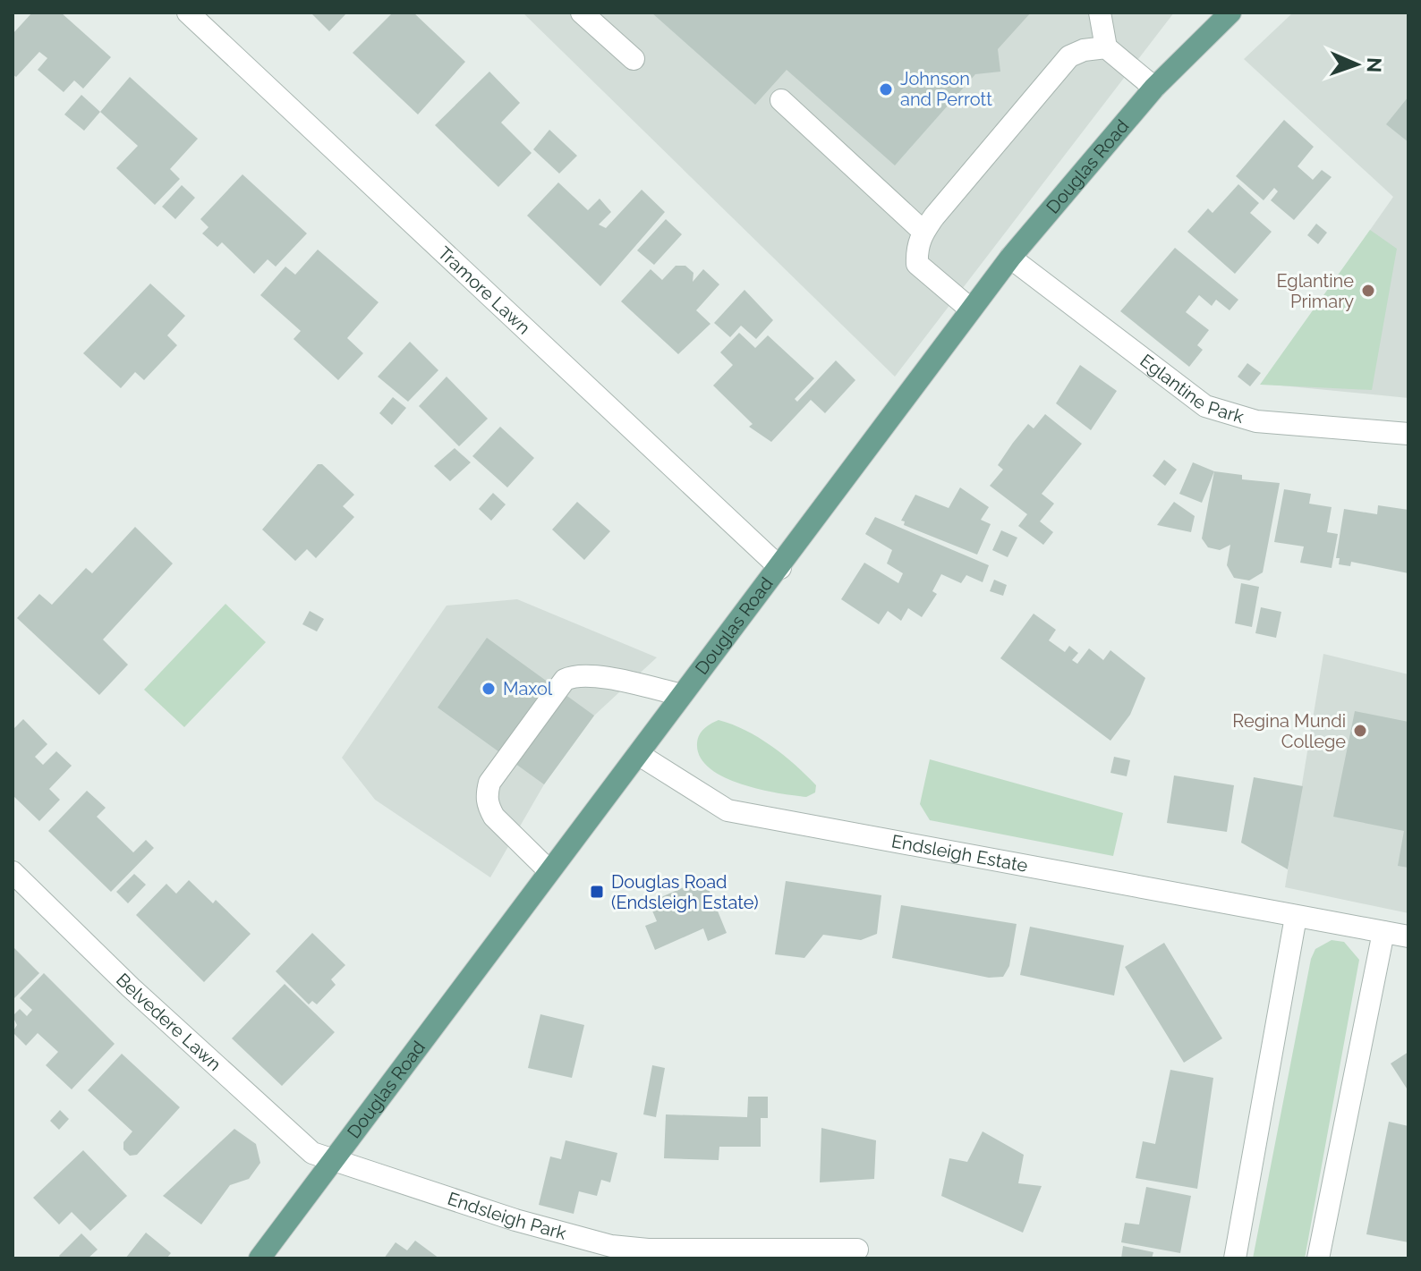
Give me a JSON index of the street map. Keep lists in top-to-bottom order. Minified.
{"streets":{"main road":["Douglas Road"],"street":["Tramore Lawn","Eglantine Park","Endsleigh Estate","Belvedere Lawn","Endsleigh Park"]},"crossings":[["Douglas Road","Tramore Lawn"],["Douglas Road","Eglantine Park"],["Douglas Road","Endsleigh Estate"],["Douglas Road","Belvedere Lawn"],["Douglas Road","Endsleigh Park"],["Belvedere Lawn","Endsleigh Park"]],"places":{"other":["Johnson and Perrott","Eglantine Primary","Maxol","Regina Mundi College"],"transit":["Douglas Road (Endsleigh Estate)"]},"north":"right"}
